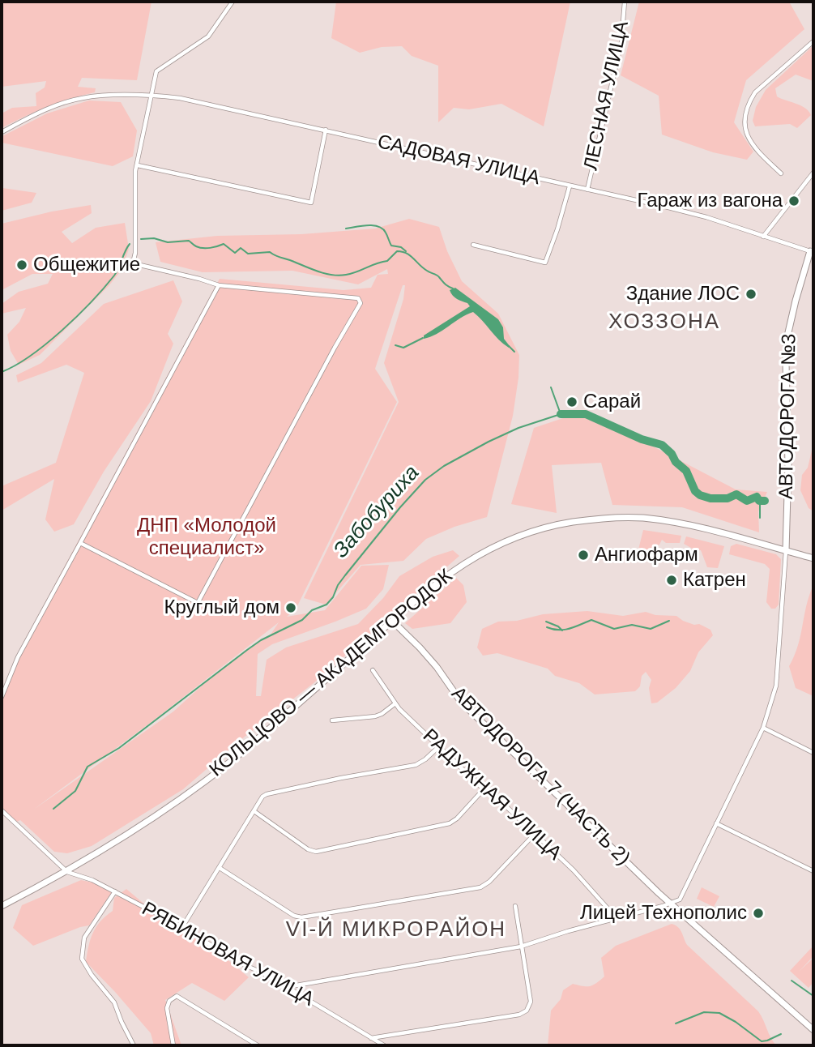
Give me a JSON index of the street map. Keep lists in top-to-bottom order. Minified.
{"streets":{"main road":["АВТОДОРОГА №3","КОЛЬЦОВО — АКАДЕМГОРОДОК","АВТОДОРОГА 7 (ЧАСТЬ 2)"],"street":["ЛЕСНАЯ УЛИЦА","САДОВАЯ УЛИЦА","РАДУЖНАЯ УЛИЦА","РЯБИНОВАЯ УЛИЦА"]},"crossings":[["ЛЕСНАЯ УЛИЦА","САДОВАЯ УЛИЦА"],["САДОВАЯ УЛИЦА","АВТОДОРОГА №3"],["АВТОДОРОГА №3","КОЛЬЦОВО — АКАДЕМГОРОДОК"],["КОЛЬЦОВО — АКАДЕМГОРОДОК","АВТОДОРОГА 7 (ЧАСТЬ 2)"],["КОЛЬЦОВО — АКАДЕМГОРОДОК","РЯБИНОВАЯ УЛИЦА"]],"districts":["ХОЗЗОНА","VI-Й МИКРОРАЙОН"],"water":["Забобуриха"],"parks":["ДНП «Молодой специалист»"],"places":["Гараж из вагона","Общежитие","Здание ЛОС","Сарай","Ангиофарм","Катрен","Круглый дом","Лицей Технополис"]}
